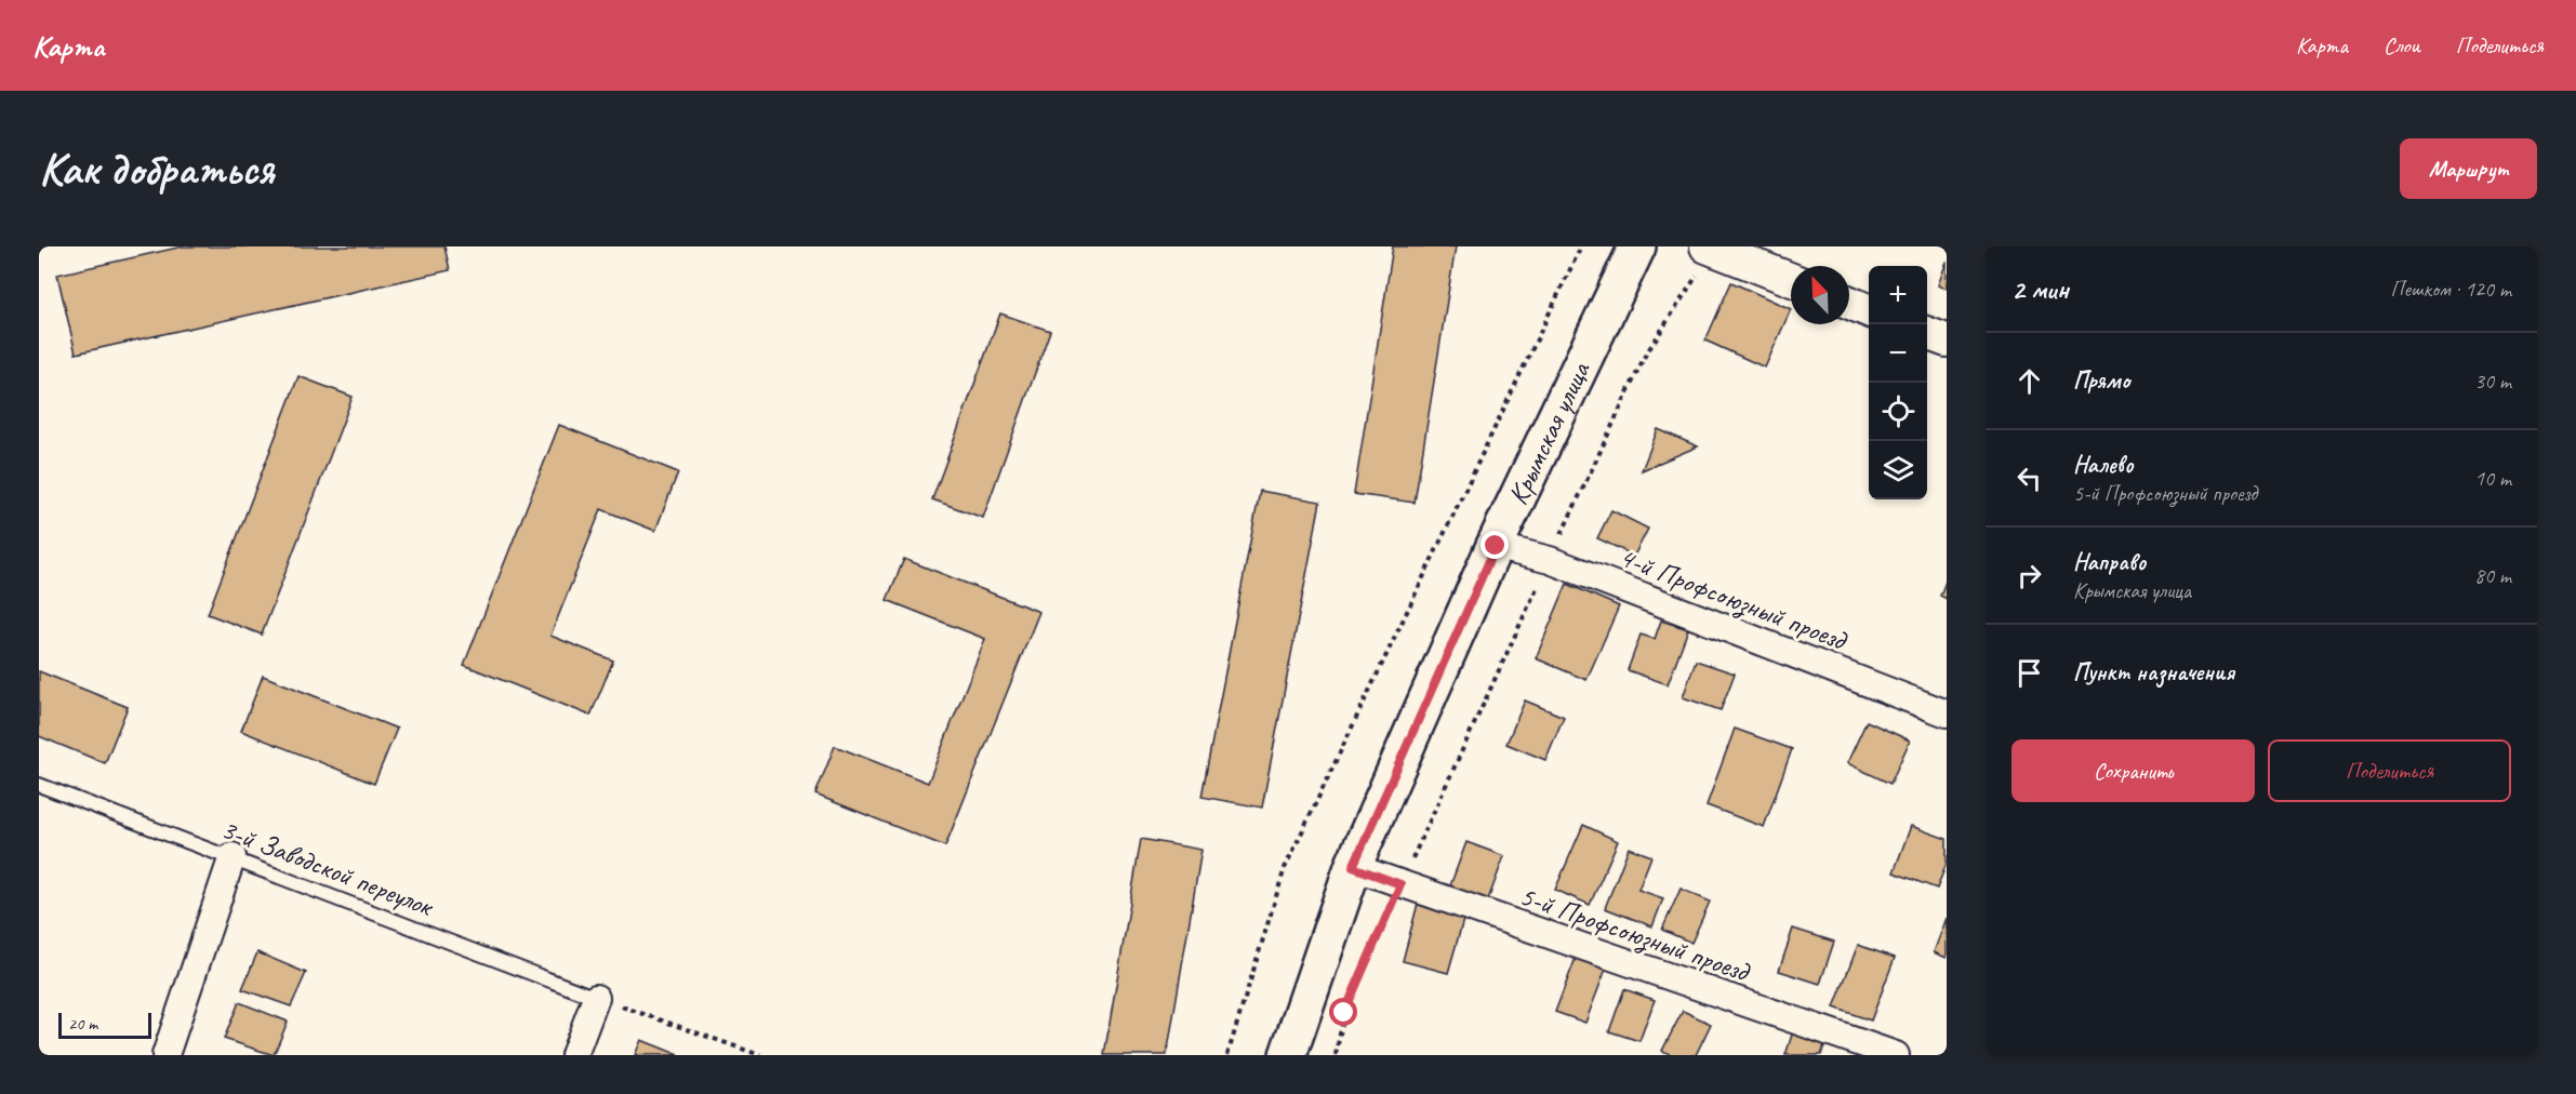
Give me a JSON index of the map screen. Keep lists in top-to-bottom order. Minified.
{"streets":{"main road":["Крымская улица"],"street":["4-й Профсоюзный проезд","5-й Профсоюзный проезд"],"lane":["3-й Заводской переулок"]},"crossings":[["Крымская улица","4-й Профсоюзный проезд"],["Крымская улица","5-й Профсоюзный проезд"]],"scale_bar":"20 m","north":"top left","page":{"header":"Карта","nav":["Карта","Слои","Поделиться"],"buttons":["Маршрут",["Сохранить","Поделиться"]],"title":"Как добраться","heading":["2 мин","Пешком · 120 m"],"map_buttons":["+","−"],"list":[["Прямо","30 m"],["Налево","5-й Профсоюзный проезд","10 m"],["Направо","Крымская улица","80 m"],"Пункт назначения"],"scale":"20 m"}}
